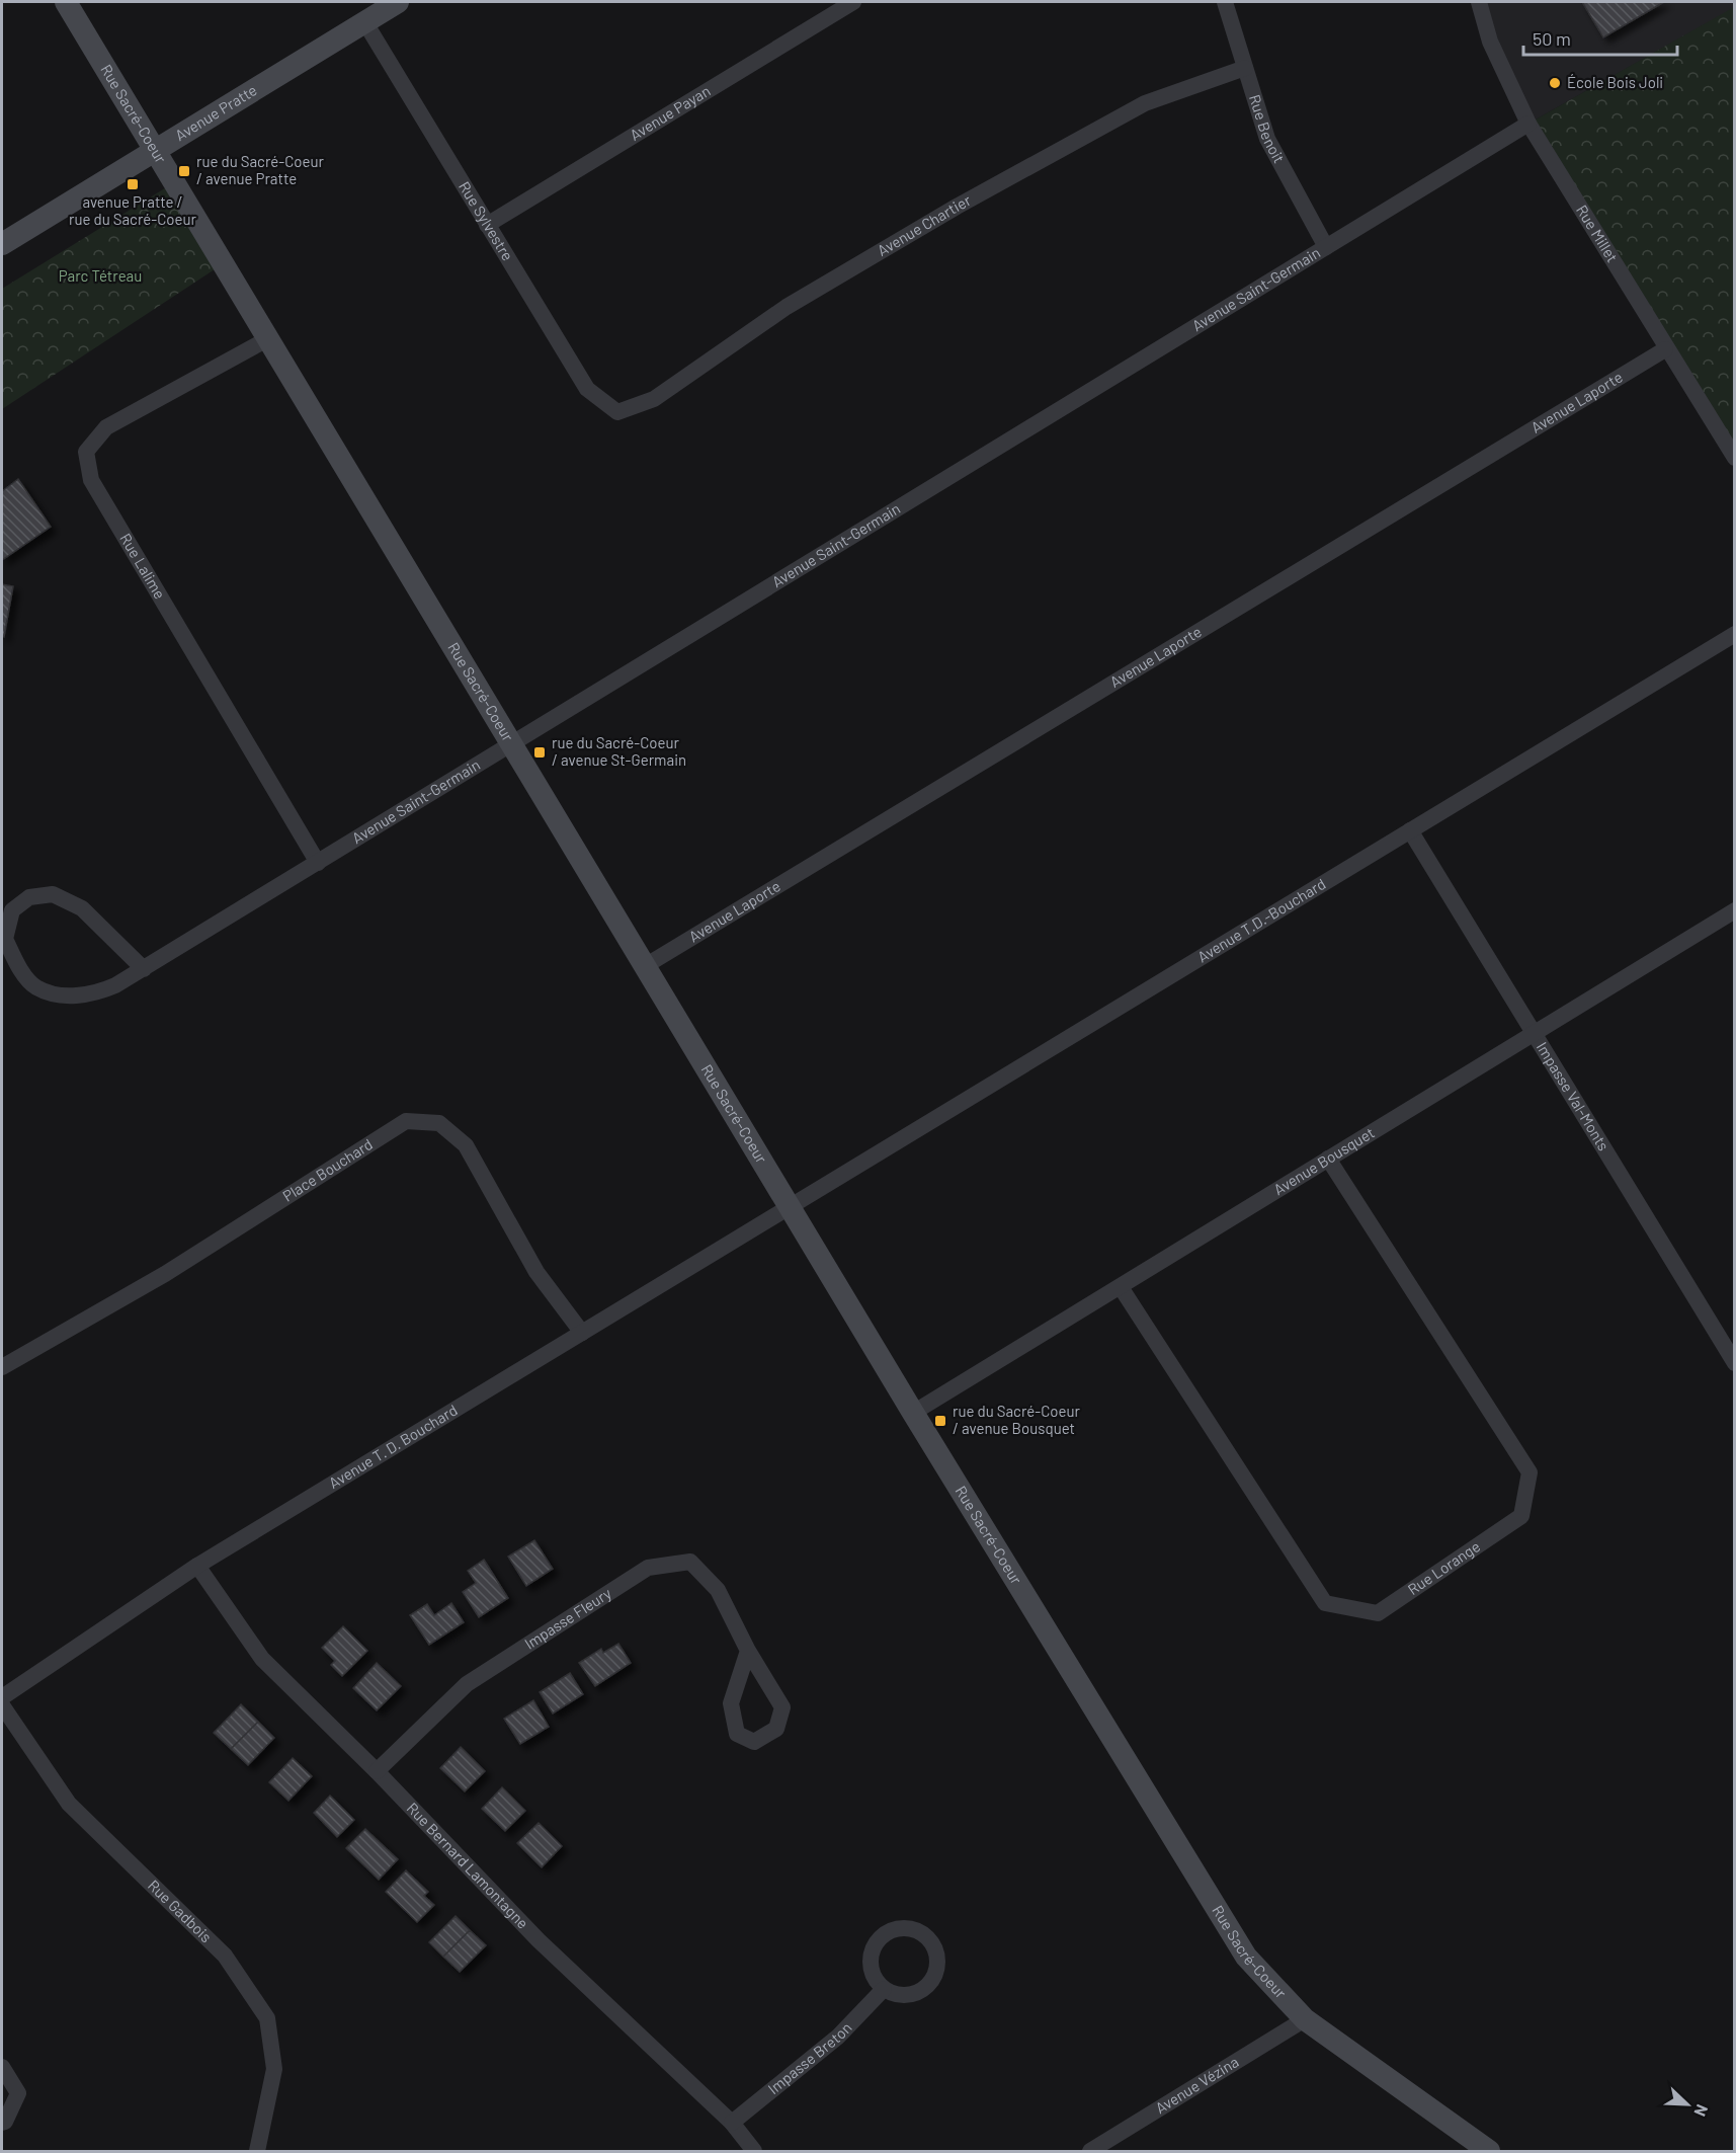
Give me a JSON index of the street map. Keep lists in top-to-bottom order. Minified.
{"streets":{"street":["Avenue Pratte","Avenue Payan","Rue Sacré-Coeur","Rue Benoit","Rue Sylvestre","Avenue Chartier","Rue Millet","Avenue Saint-Germain","Avenue Laporte","Rue Lalime","Avenue T.D.-Bouchard","Impasse Val-Monts","Avenue Bousquet","Place Bouchard","Avenue T. D. Bouchard","Rue Lorange","Impasse Fleury","Rue Bernard Lamontagne","Rue Gadbois","Impasse Breton","Avenue Vézina"]},"crossings":[["Avenue Pratte","Rue Sacré-Coeur"],["Avenue Pratte","Rue Sylvestre"],["Avenue Payan","Rue Sylvestre"],["Rue Sacré-Coeur","Avenue Saint-Germain"],["Rue Sacré-Coeur","Avenue Laporte"],["Rue Sacré-Coeur","Rue Lalime"],["Rue Sacré-Coeur","Avenue T.D.-Bouchard"],["Rue Sacré-Coeur","Avenue Bousquet"],["Rue Sacré-Coeur","Avenue T. D. Bouchard"],["Rue Sacré-Coeur","Avenue Vézina"],["Rue Benoit","Avenue Chartier"],["Rue Benoit","Avenue Saint-Germain"],["Rue Sylvestre","Avenue Chartier"],["Rue Millet","Avenue Saint-Germain"],["Rue Millet","Avenue Laporte"],["Avenue Saint-Germain","Rue Lalime"],["Avenue T.D.-Bouchard","Impasse Val-Monts"],["Avenue T.D.-Bouchard","Avenue T. D. Bouchard"],["Impasse Val-Monts","Avenue Bousquet"],["Avenue Bousquet","Rue Lorange"],["Place Bouchard","Avenue T. D. Bouchard"],["Avenue T. D. Bouchard","Rue Bernard Lamontagne"],["Impasse Fleury","Rue Bernard Lamontagne"],["Rue Bernard Lamontagne","Impasse Breton"]],"parks":["Parc Tétreau"],"places":{"other":["École Bois Joli"],"transit":["rue du Sacré-Coeur / avenue Pratte","avenue Pratte / rue du Sacré-Coeur","rue du Sacré-Coeur / avenue St-Germain","rue du Sacré-Coeur / avenue Bousquet"]},"scale_bar":"50 m","north":"bottom right"}
